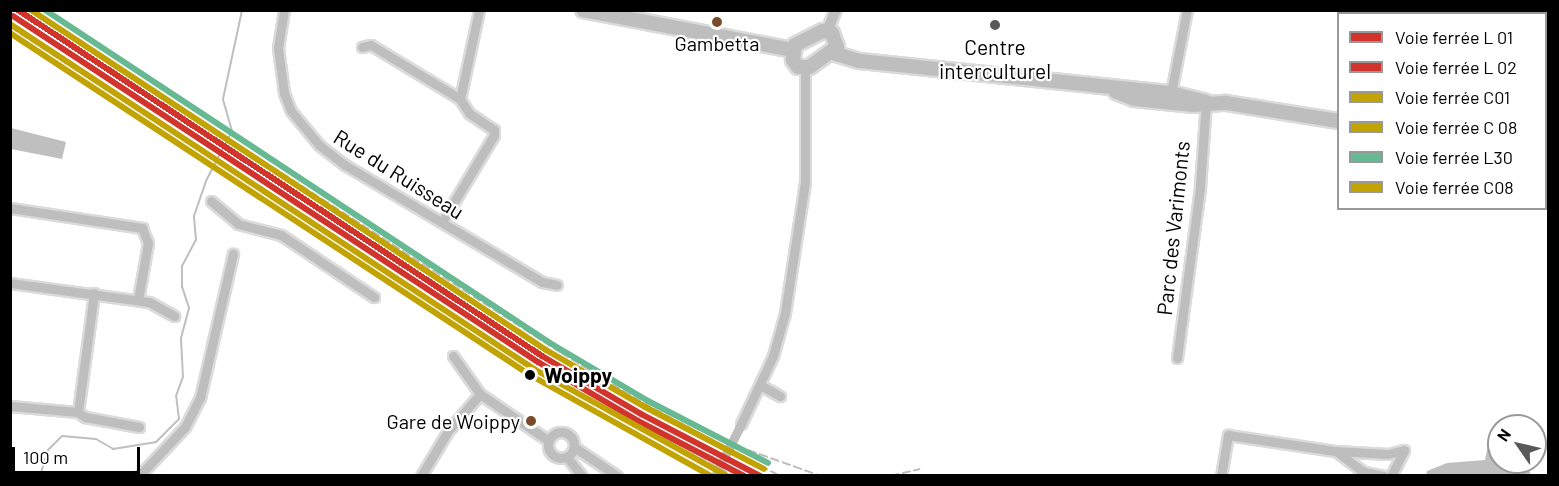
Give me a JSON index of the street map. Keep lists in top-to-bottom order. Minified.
{"streets":{"street":["Rue du Ruisseau","Parc des Varimonts"]},"places":["Gambetta","Centre interculturel","Woippy","Gare de Woippy"],"lines":["rail line C01","rail line L30","rail line C08"],"legend":["Voie ferrée L 01","Voie ferrée L 02","Voie ferrée C01","Voie ferrée C 08","Voie ferrée L30","Voie ferrée C08"],"scale_bar":"100 m","north":"top left"}
